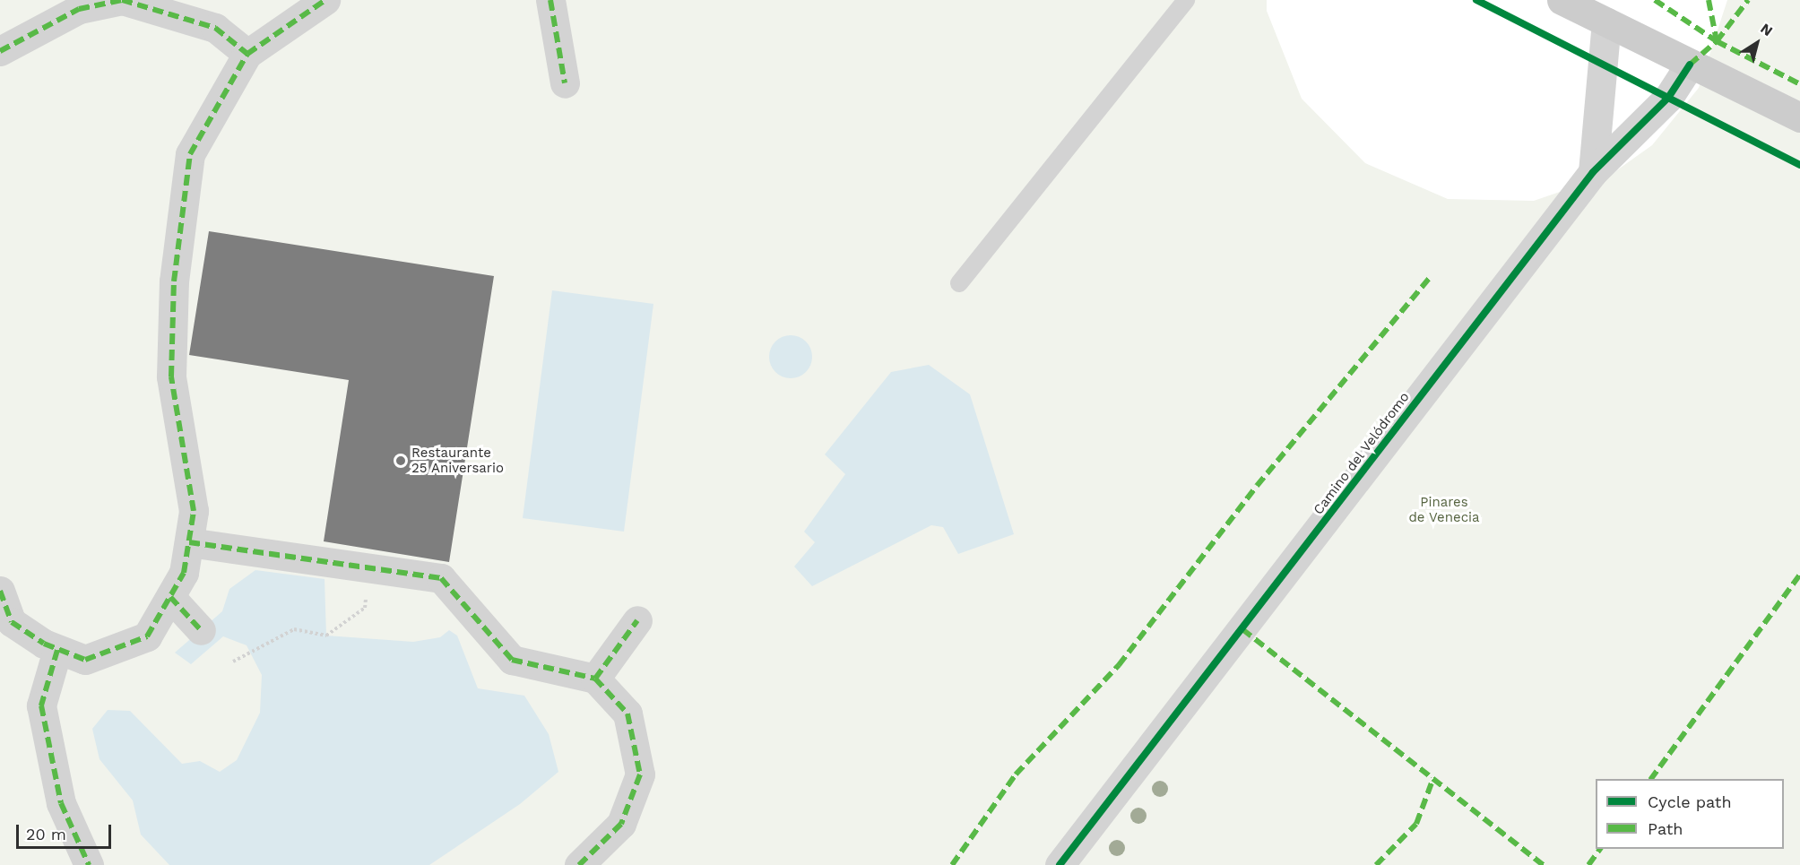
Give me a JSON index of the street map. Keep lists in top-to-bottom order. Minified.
{"streets":{"street":["Camino del Velódromo"]},"parks":["Pinares de Venecia"],"places":["Restaurante 25 Aniversario"],"legend":["Cycle path","Path"],"scale_bar":"20 m","north":"top right"}
